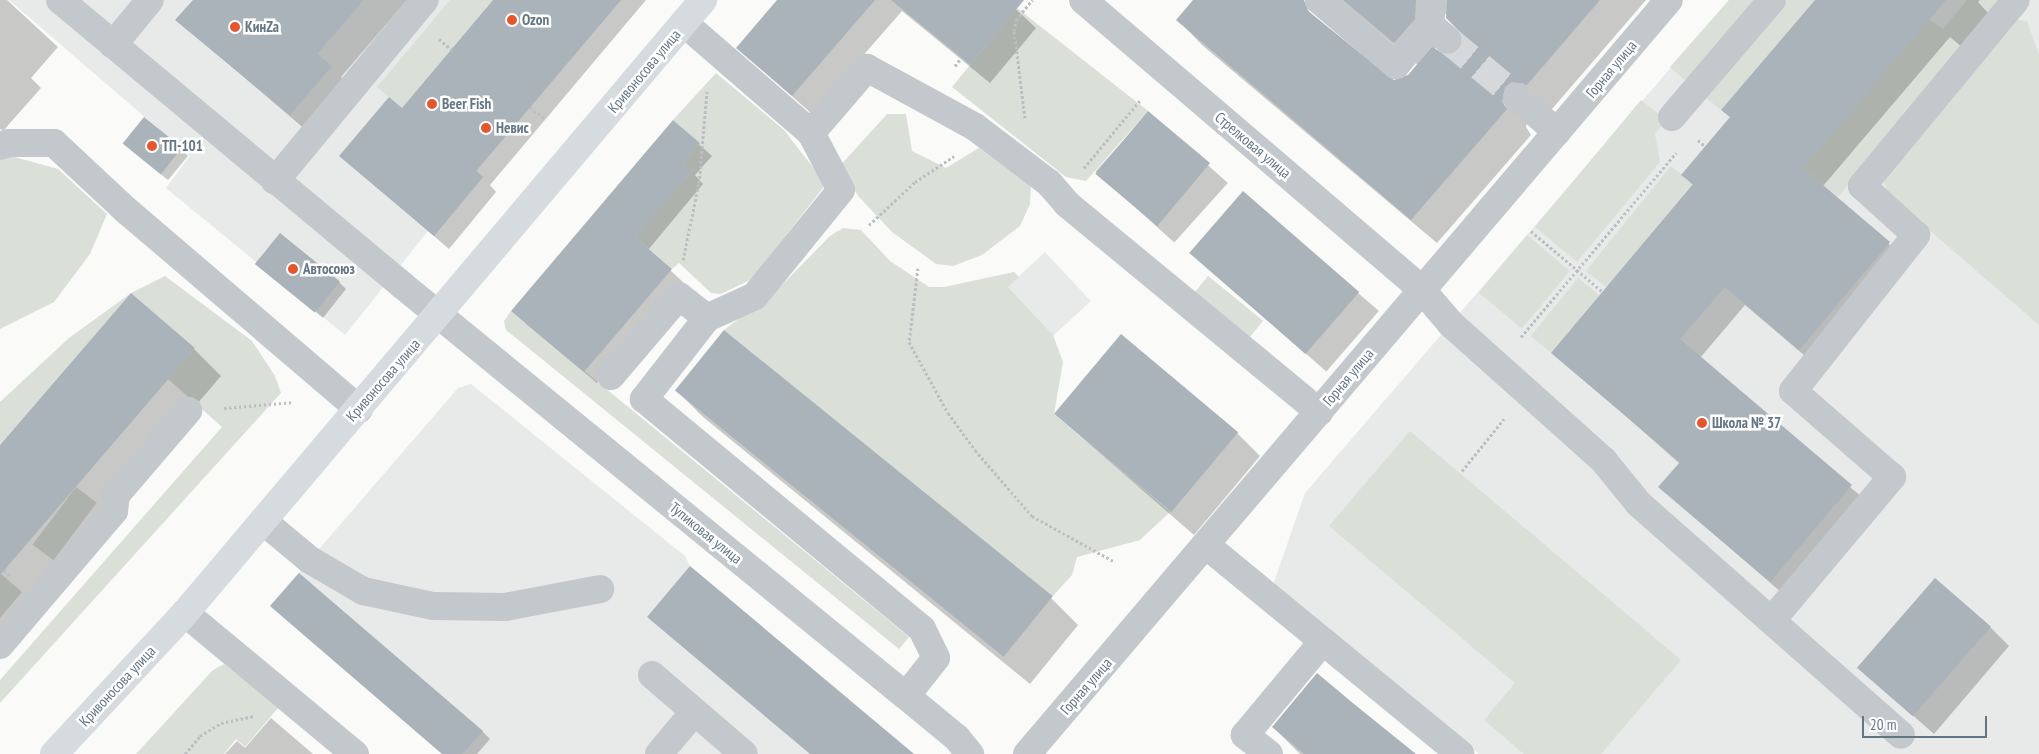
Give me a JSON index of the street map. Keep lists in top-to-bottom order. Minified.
{"streets":{"main road":["Кривоносова улица"],"street":["Горная улица","Стрелковая улица","Тупиковая улица"]},"crossings":[["Горная улица","Стрелковая улица"],["Кривоносова улица","Тупиковая улица"]],"places":["Ozon","КинZa","Beer Fish","Невис","ТП-101","Автосоюз","Школа № 37"],"scale_bar":"20 m"}
